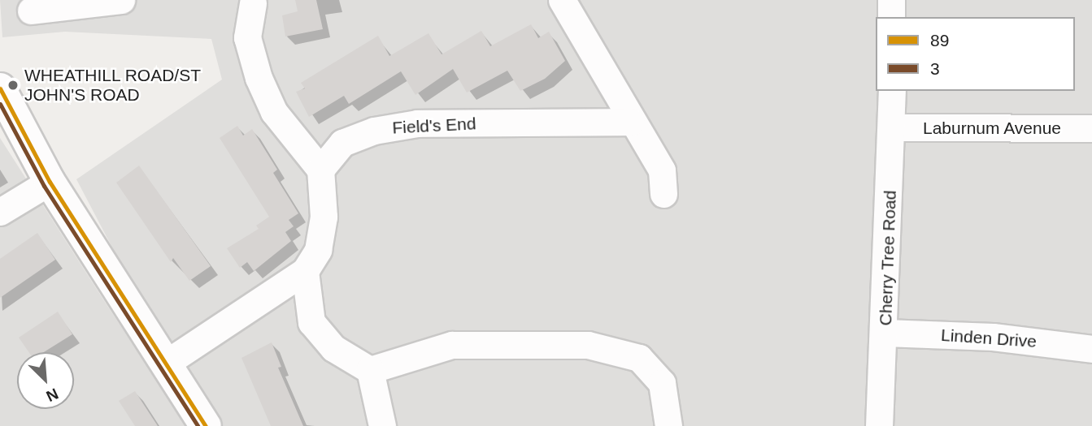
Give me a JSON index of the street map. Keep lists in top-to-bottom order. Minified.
{"streets":{"street":["Field's End","Laburnum Avenue","Cherry Tree Road","Linden Drive"]},"crossings":[["Laburnum Avenue","Cherry Tree Road"],["Cherry Tree Road","Linden Drive"]],"places":["WHEATHILL ROAD/ST JOHN'S ROAD"],"lines":["transit line 89","transit line 3"],"legend":["89","3"],"north":"bottom right"}
